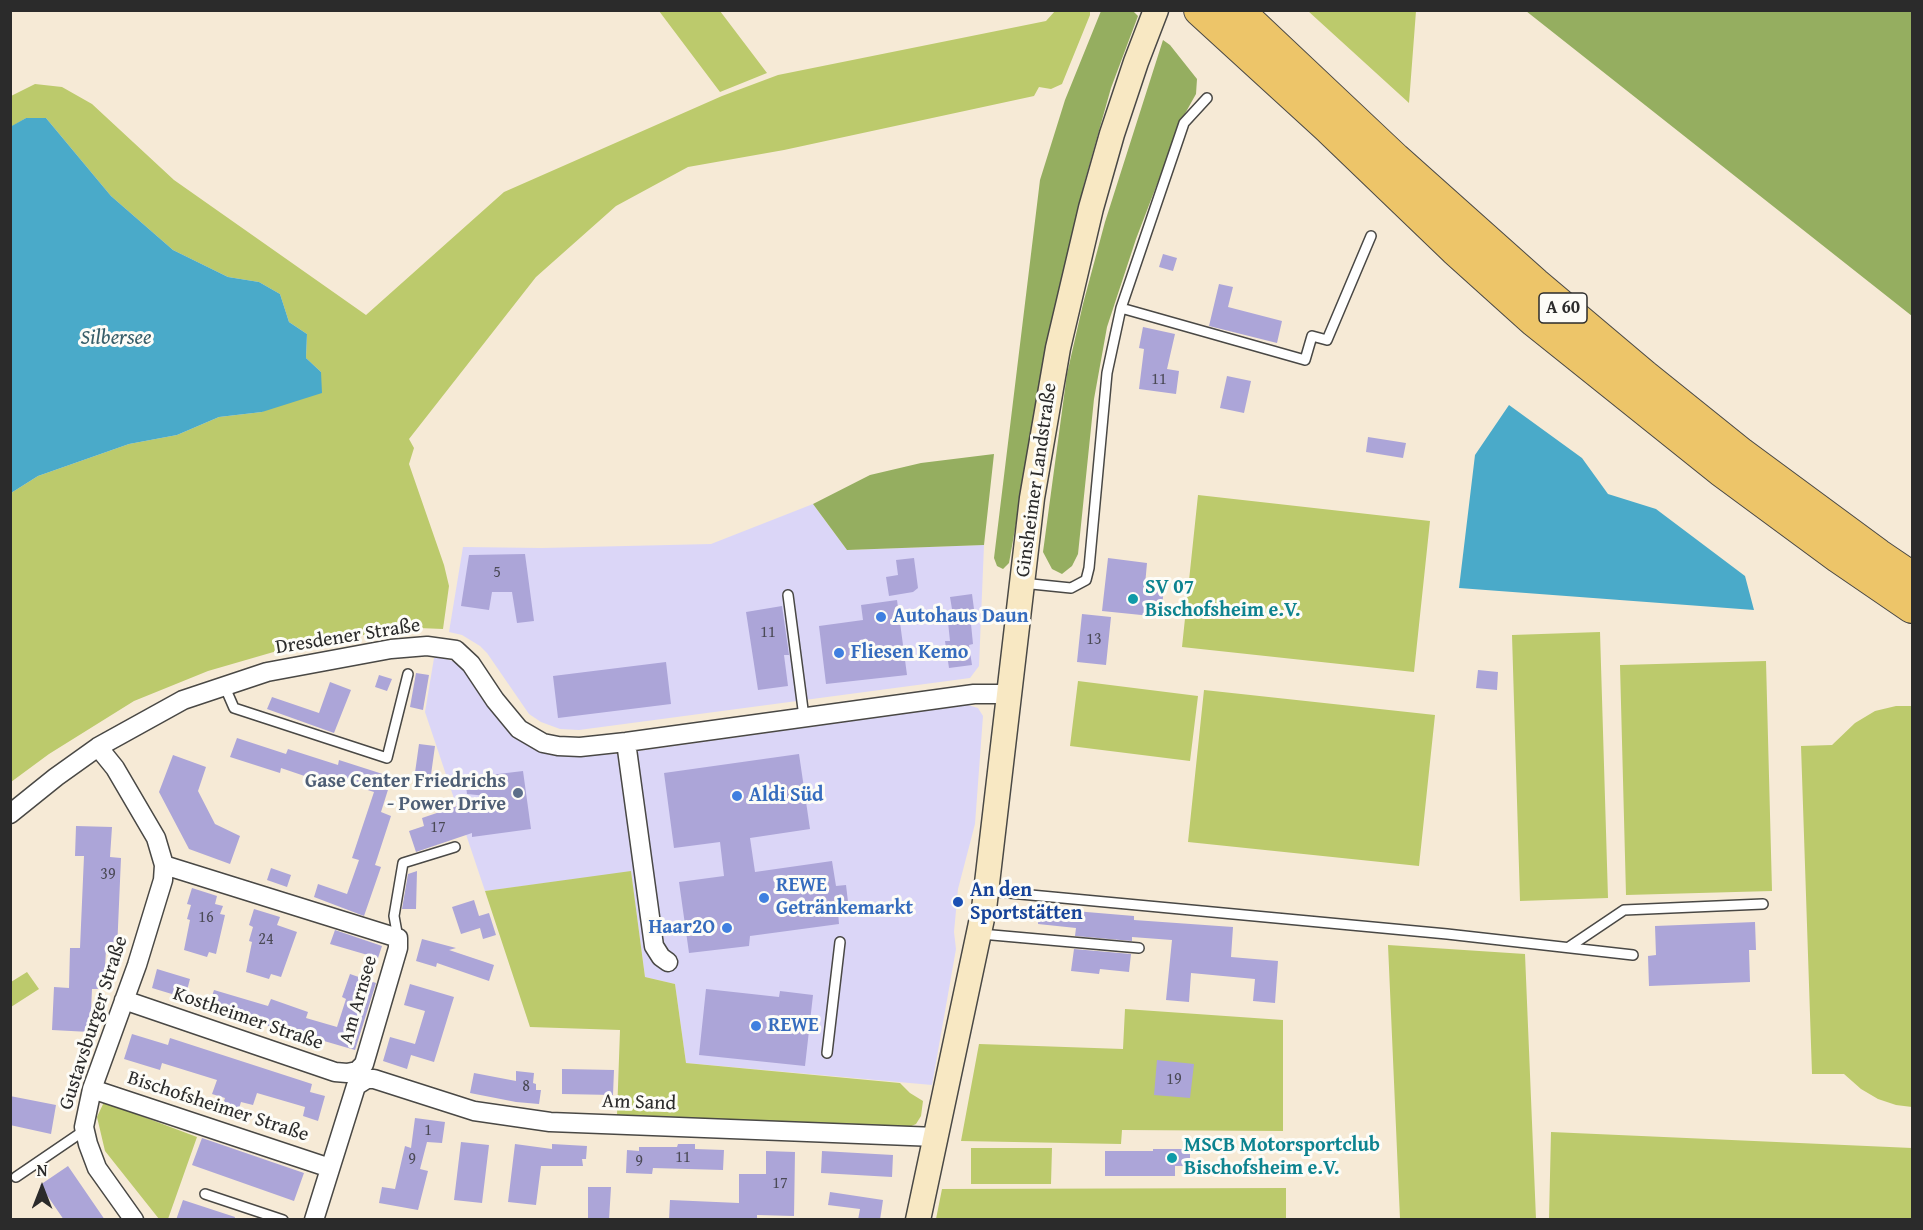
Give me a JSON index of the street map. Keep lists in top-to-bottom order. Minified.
{"streets":{"highway":["A 60"],"main road":["Ginsheimer Landstraße"],"street":["Dresdener Straße","Am Arnsee","Kostheimer Straße","Gustavsburger Straße","Am Sand","Bischofsheimer Straße"]},"crossings":[["Ginsheimer Landstraße","Dresdener Straße"],["Ginsheimer Landstraße","Am Sand"],["Dresdener Straße","Gustavsburger Straße"],["Am Arnsee","Kostheimer Straße"],["Kostheimer Straße","Gustavsburger Straße"],["Gustavsburger Straße","Bischofsheimer Straße"],["Am Sand","Bischofsheimer Straße"]],"water":["Silbersee"],"places":["SV 07 Bischofsheim e.V.","Autohaus Daun","Fliesen Kemo","Gase Center Friedrichs - Power Drive","Aldi Süd","REWE Getränkemarkt","An den Sportstätten","Haar2O","REWE","MSCB Motorsportclub Bischofsheim e.V."],"house_numbers":["11","5","11","13","17","39","16","24","19","8","1","11","9","9","17"],"north":"top"}
